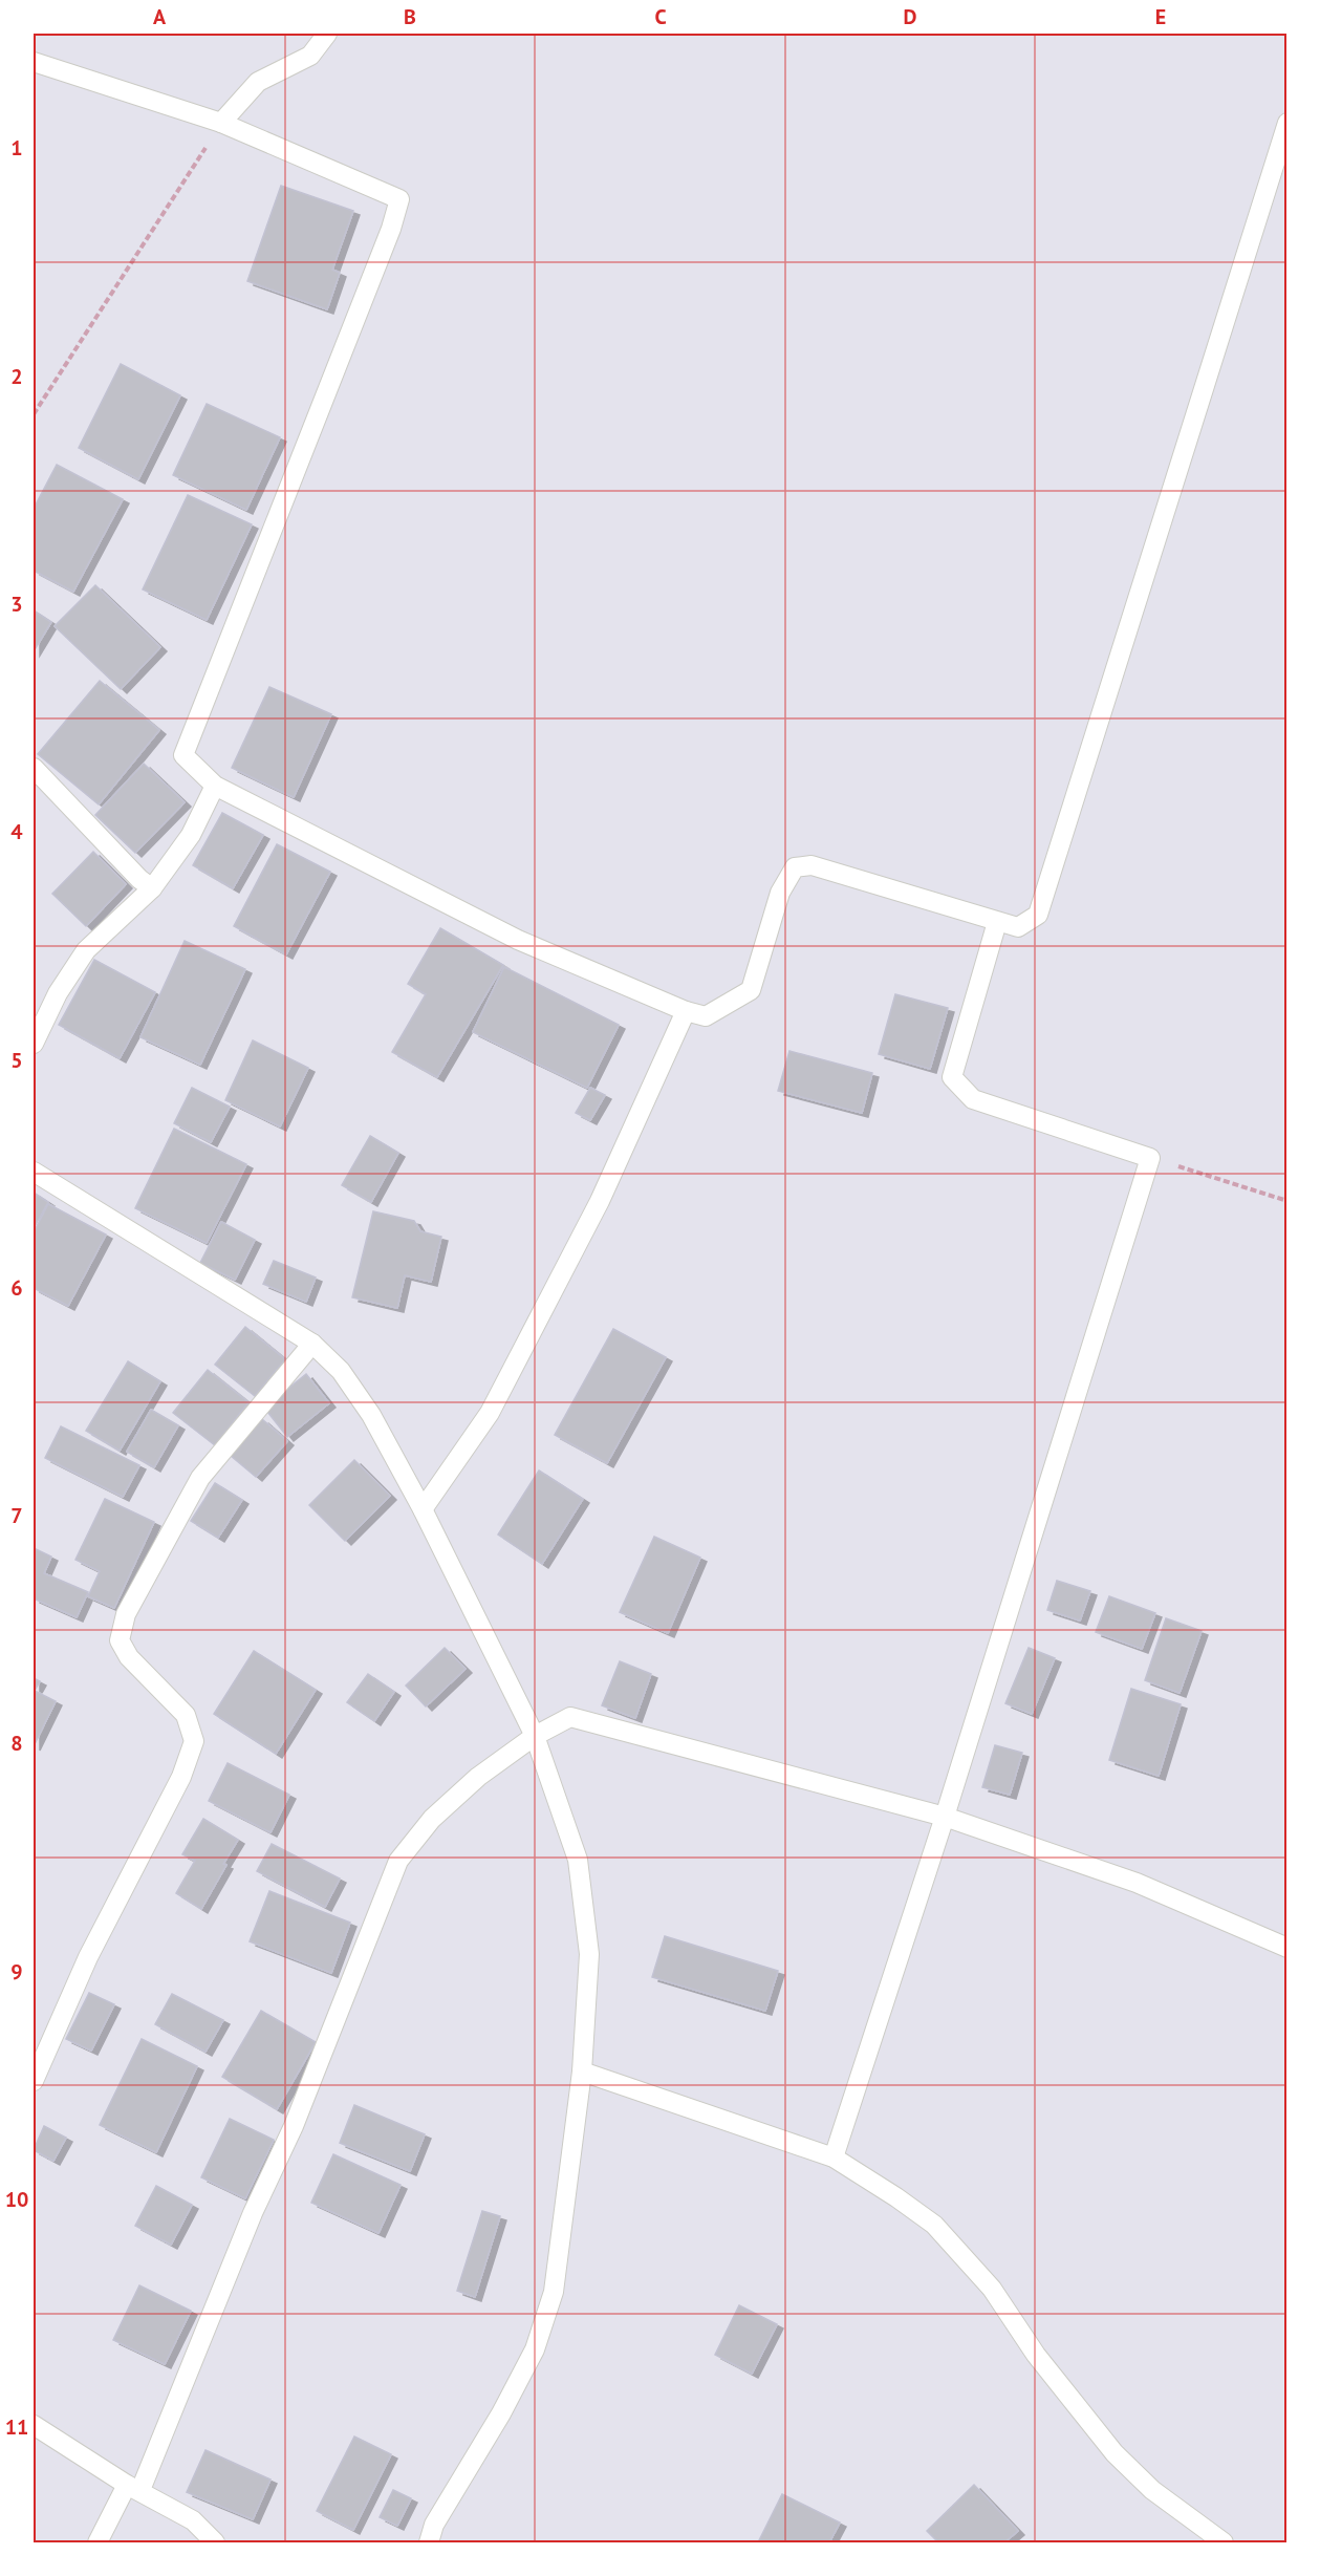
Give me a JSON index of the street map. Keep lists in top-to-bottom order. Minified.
{"grid":{"columns":["A","B","C","D","E"],"rows":["1","2","3","4","5","6","7","8","9","10","11"]}}
